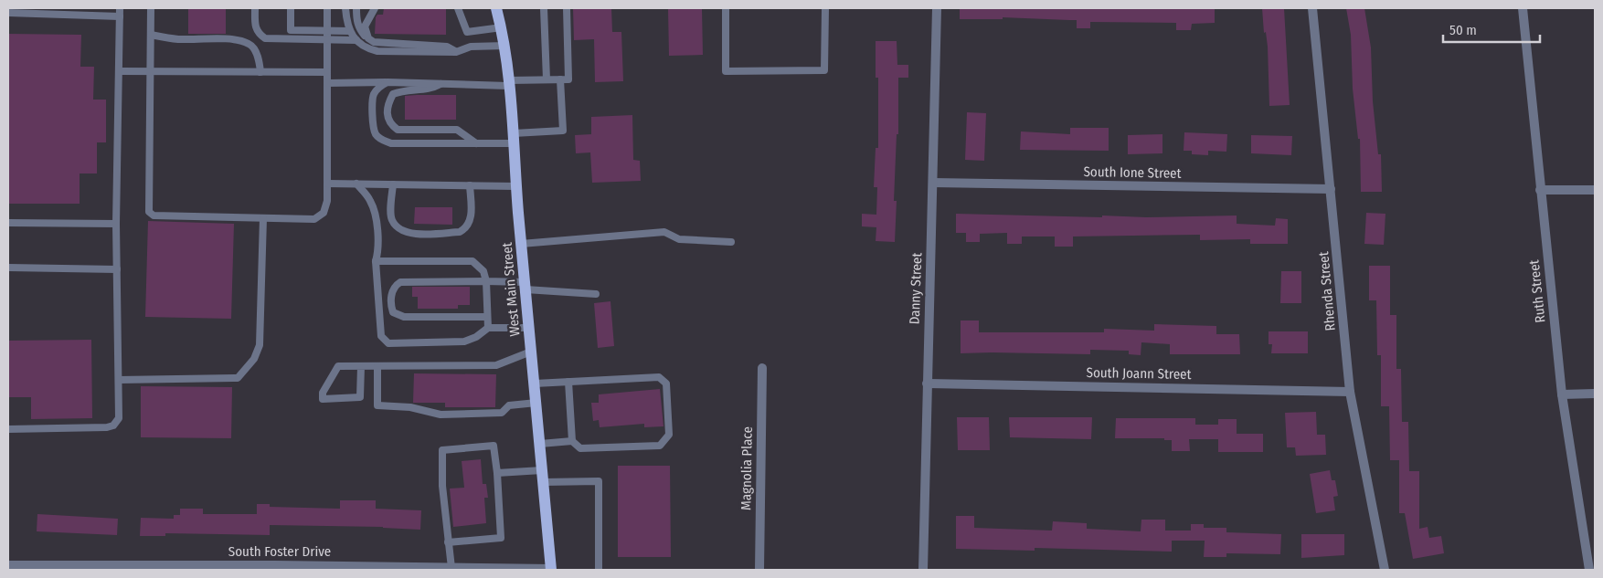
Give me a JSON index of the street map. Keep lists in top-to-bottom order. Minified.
{"streets":{"main road":["West Main Street"],"street":["South Ione Street","Danny Street","Rhenda Street","Ruth Street","South Joann Street","Magnolia Place","South Foster Drive"]},"crossings":[["South Ione Street","Danny Street"],["South Ione Street","Rhenda Street"],["Danny Street","South Joann Street"],["West Main Street","South Foster Drive"],["Rhenda Street","South Joann Street"]],"scale_bar":"50 m"}
